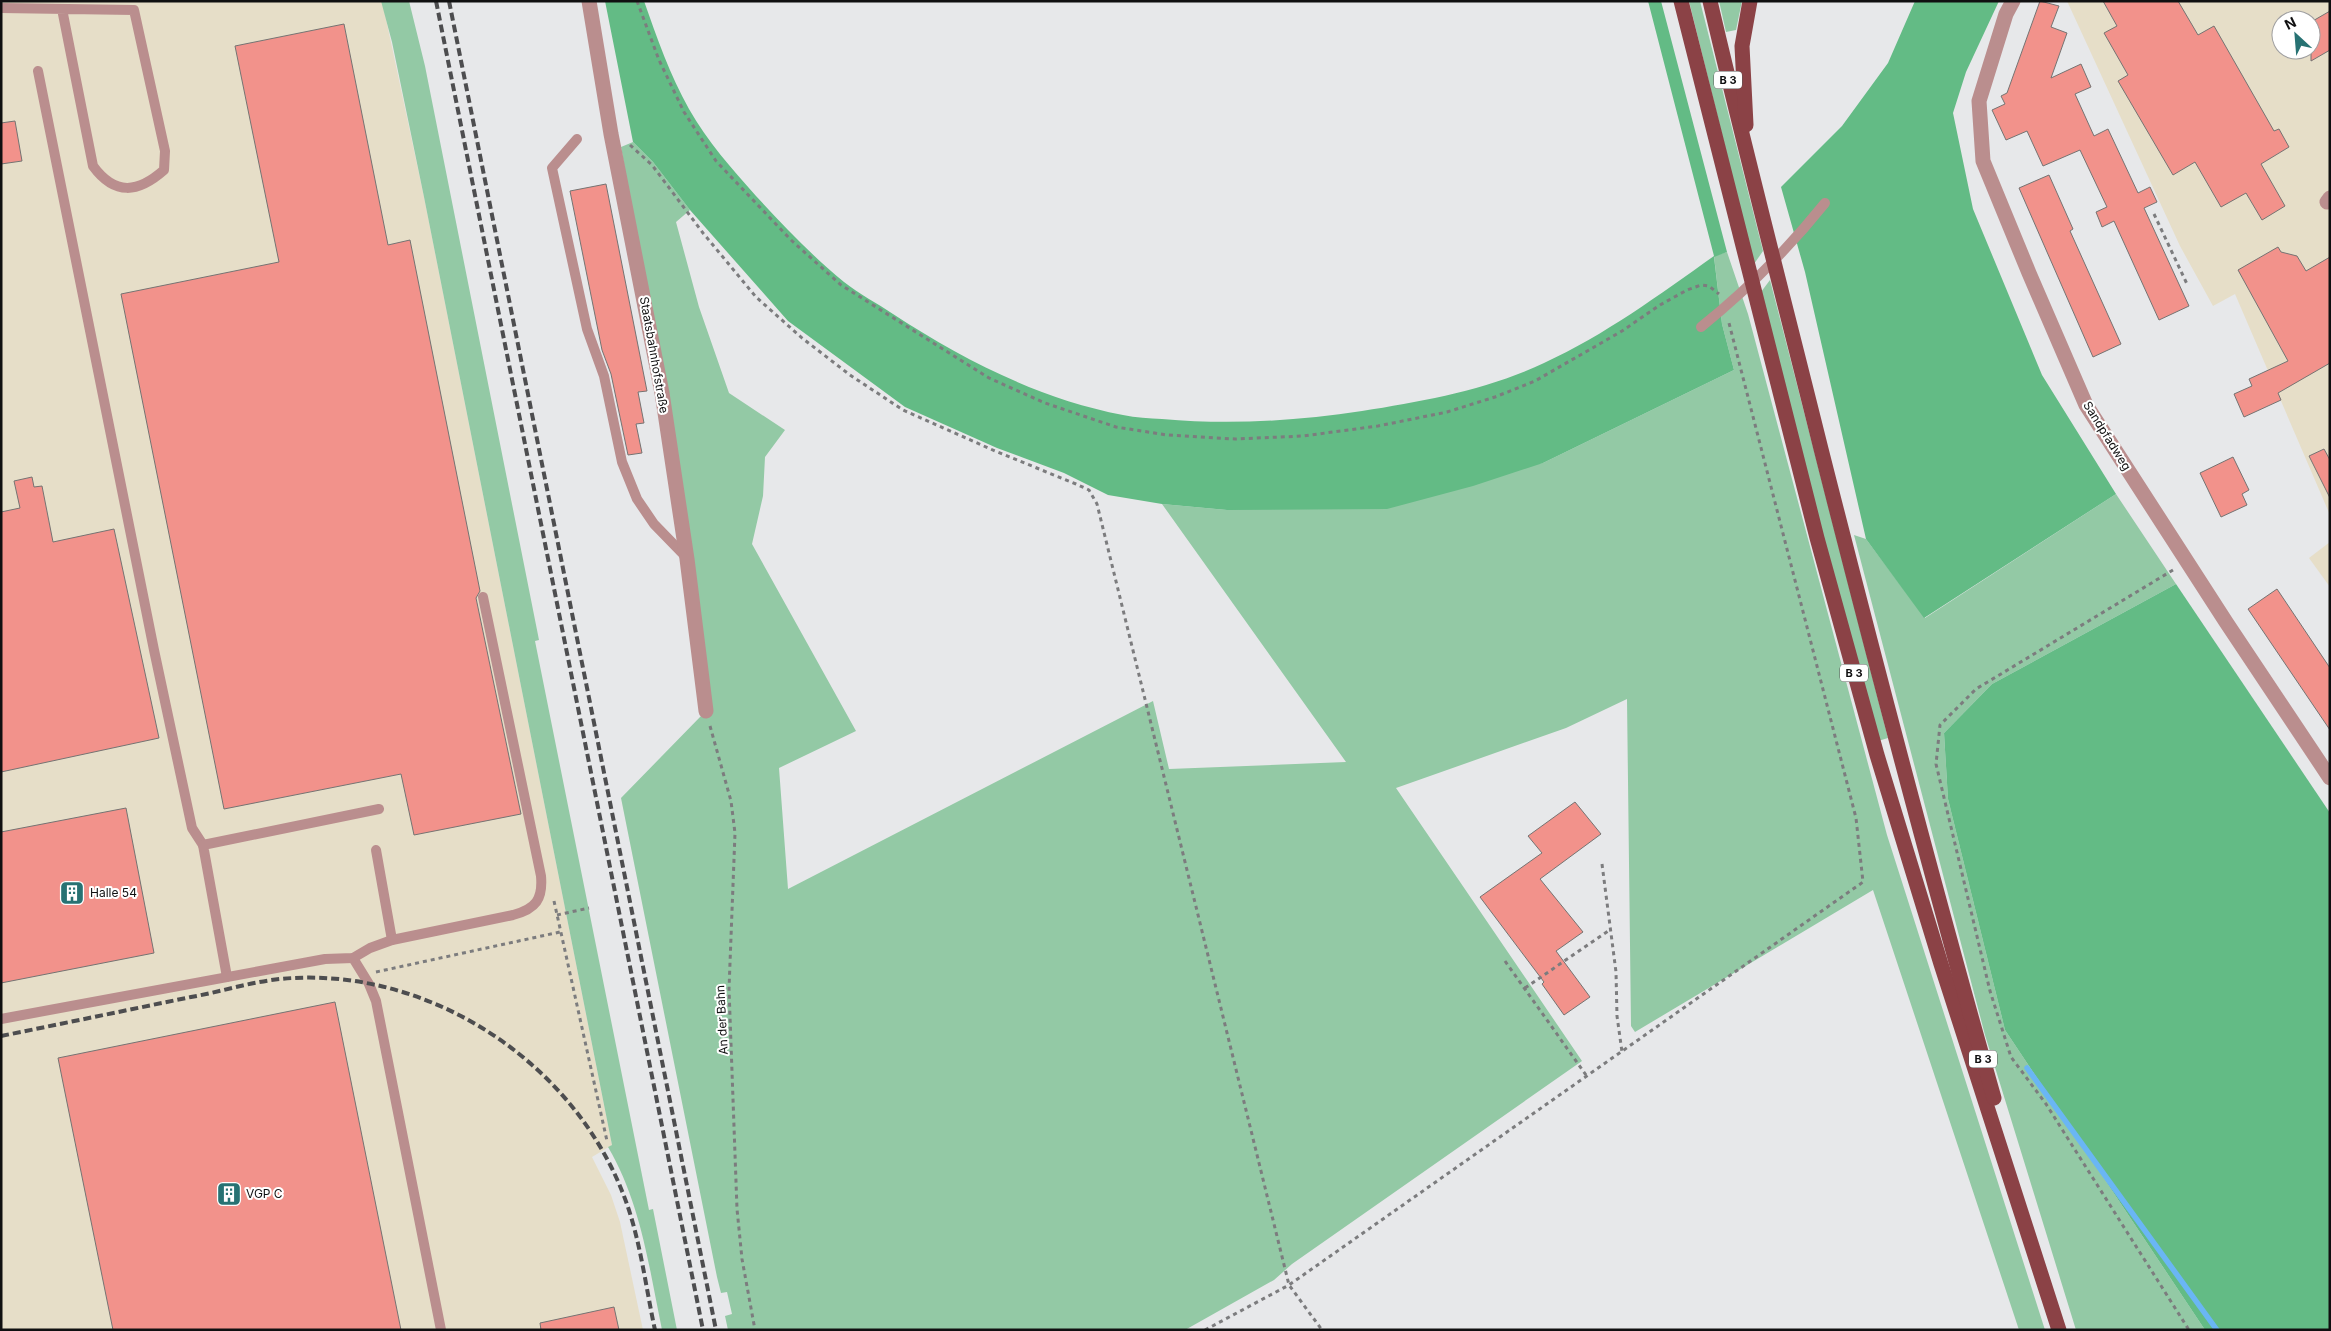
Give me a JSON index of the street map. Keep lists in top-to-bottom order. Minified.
{"streets":{"main road":["B 3"],"street":["Staatsbahnhofstraße","Sandpfadweg"],"path":["An der Bahn"]},"crossings":[["Staatsbahnhofstraße","An der Bahn"]],"places":{"building":["Halle 54","VGP C"]},"north":"top left"}
